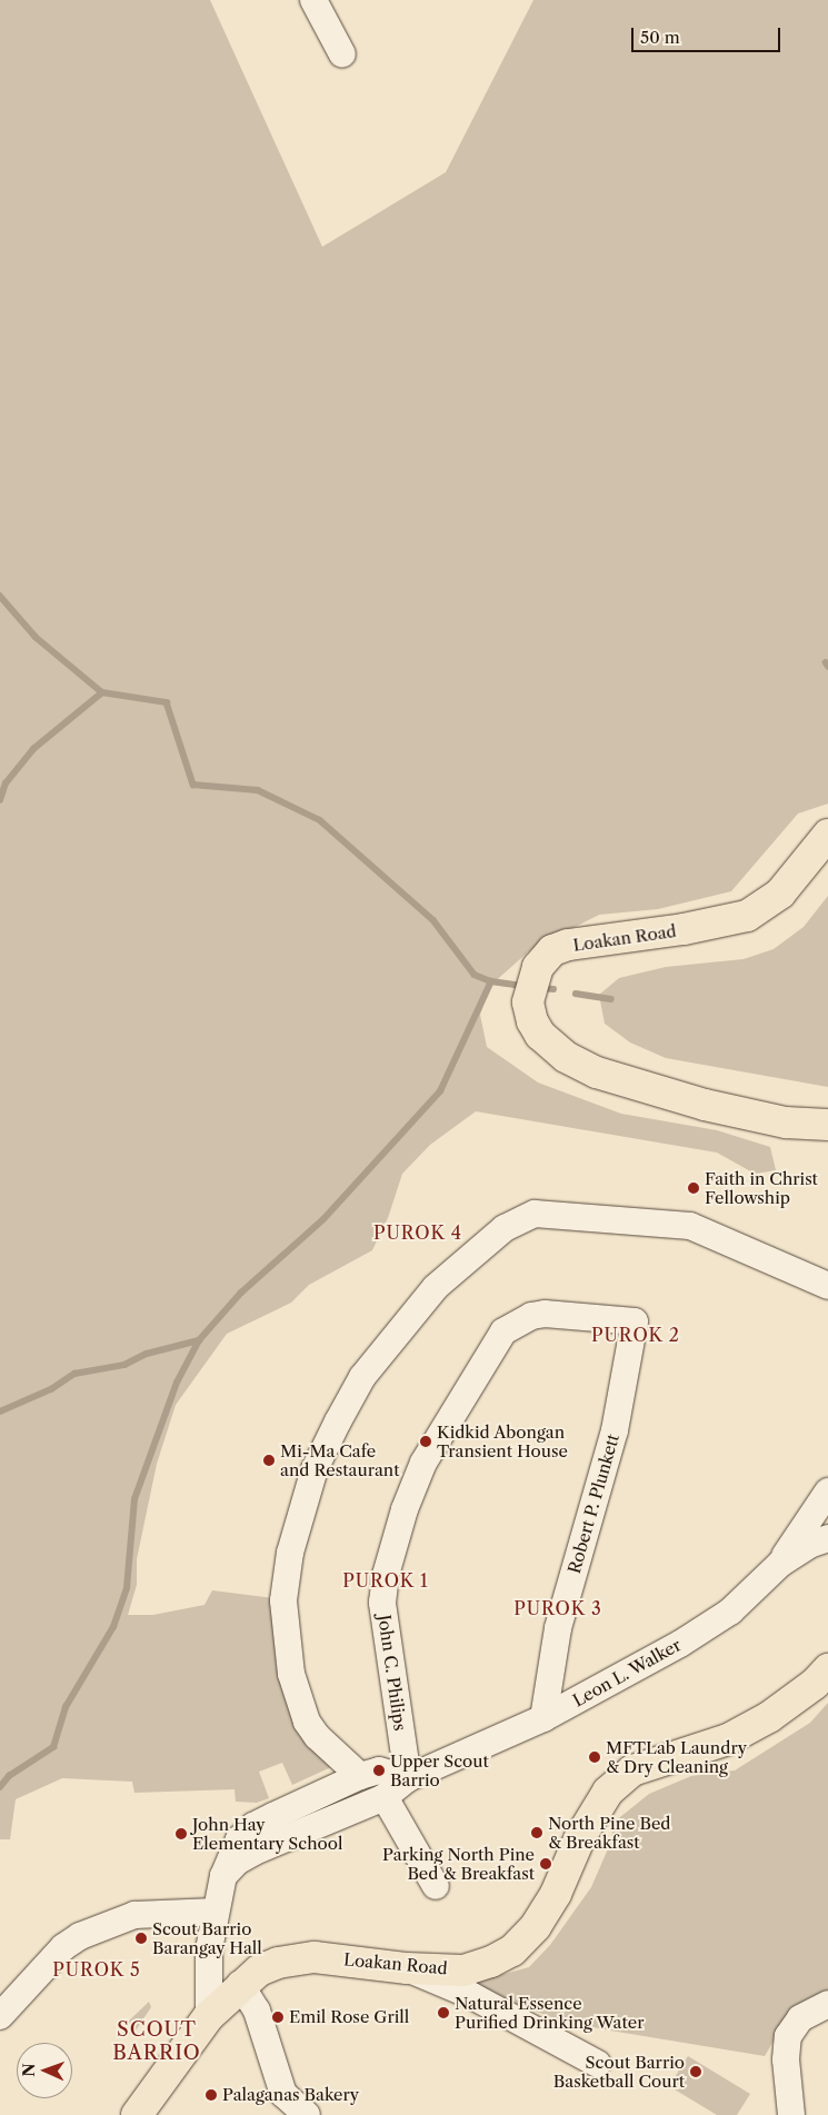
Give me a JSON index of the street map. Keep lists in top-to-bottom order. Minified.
{"streets":{"main road":["Loakan Road"],"street":["Robert P. Plunkett","John C. Philips","Leon L. Walker"]},"crossings":[["Robert P. Plunkett","John C. Philips"],["Robert P. Plunkett","Leon L. Walker"],["John C. Philips","Leon L. Walker"]],"districts":["PUROK 4","PUROK 2","PUROK 1","PUROK 3","PUROK 5","SCOUT BARRIO"],"places":["Faith in Christ Fellowship","Kidkid Abongan Transient House","Mi-Ma Cafe and Restaurant","MFTLab Laundry & Dry Cleaning","Upper Scout Barrio","North Pine Bed & Breakfast","John Hay Elementary School","Parking North Pine Bed & Breakfast","Scout Barrio Barangay Hall","Natural Essence Purified Drinking Water","Emil Rose Grill","Scout Barrio Basketball Court","Palaganas Bakery"],"scale_bar":"50 m","north":"left"}
